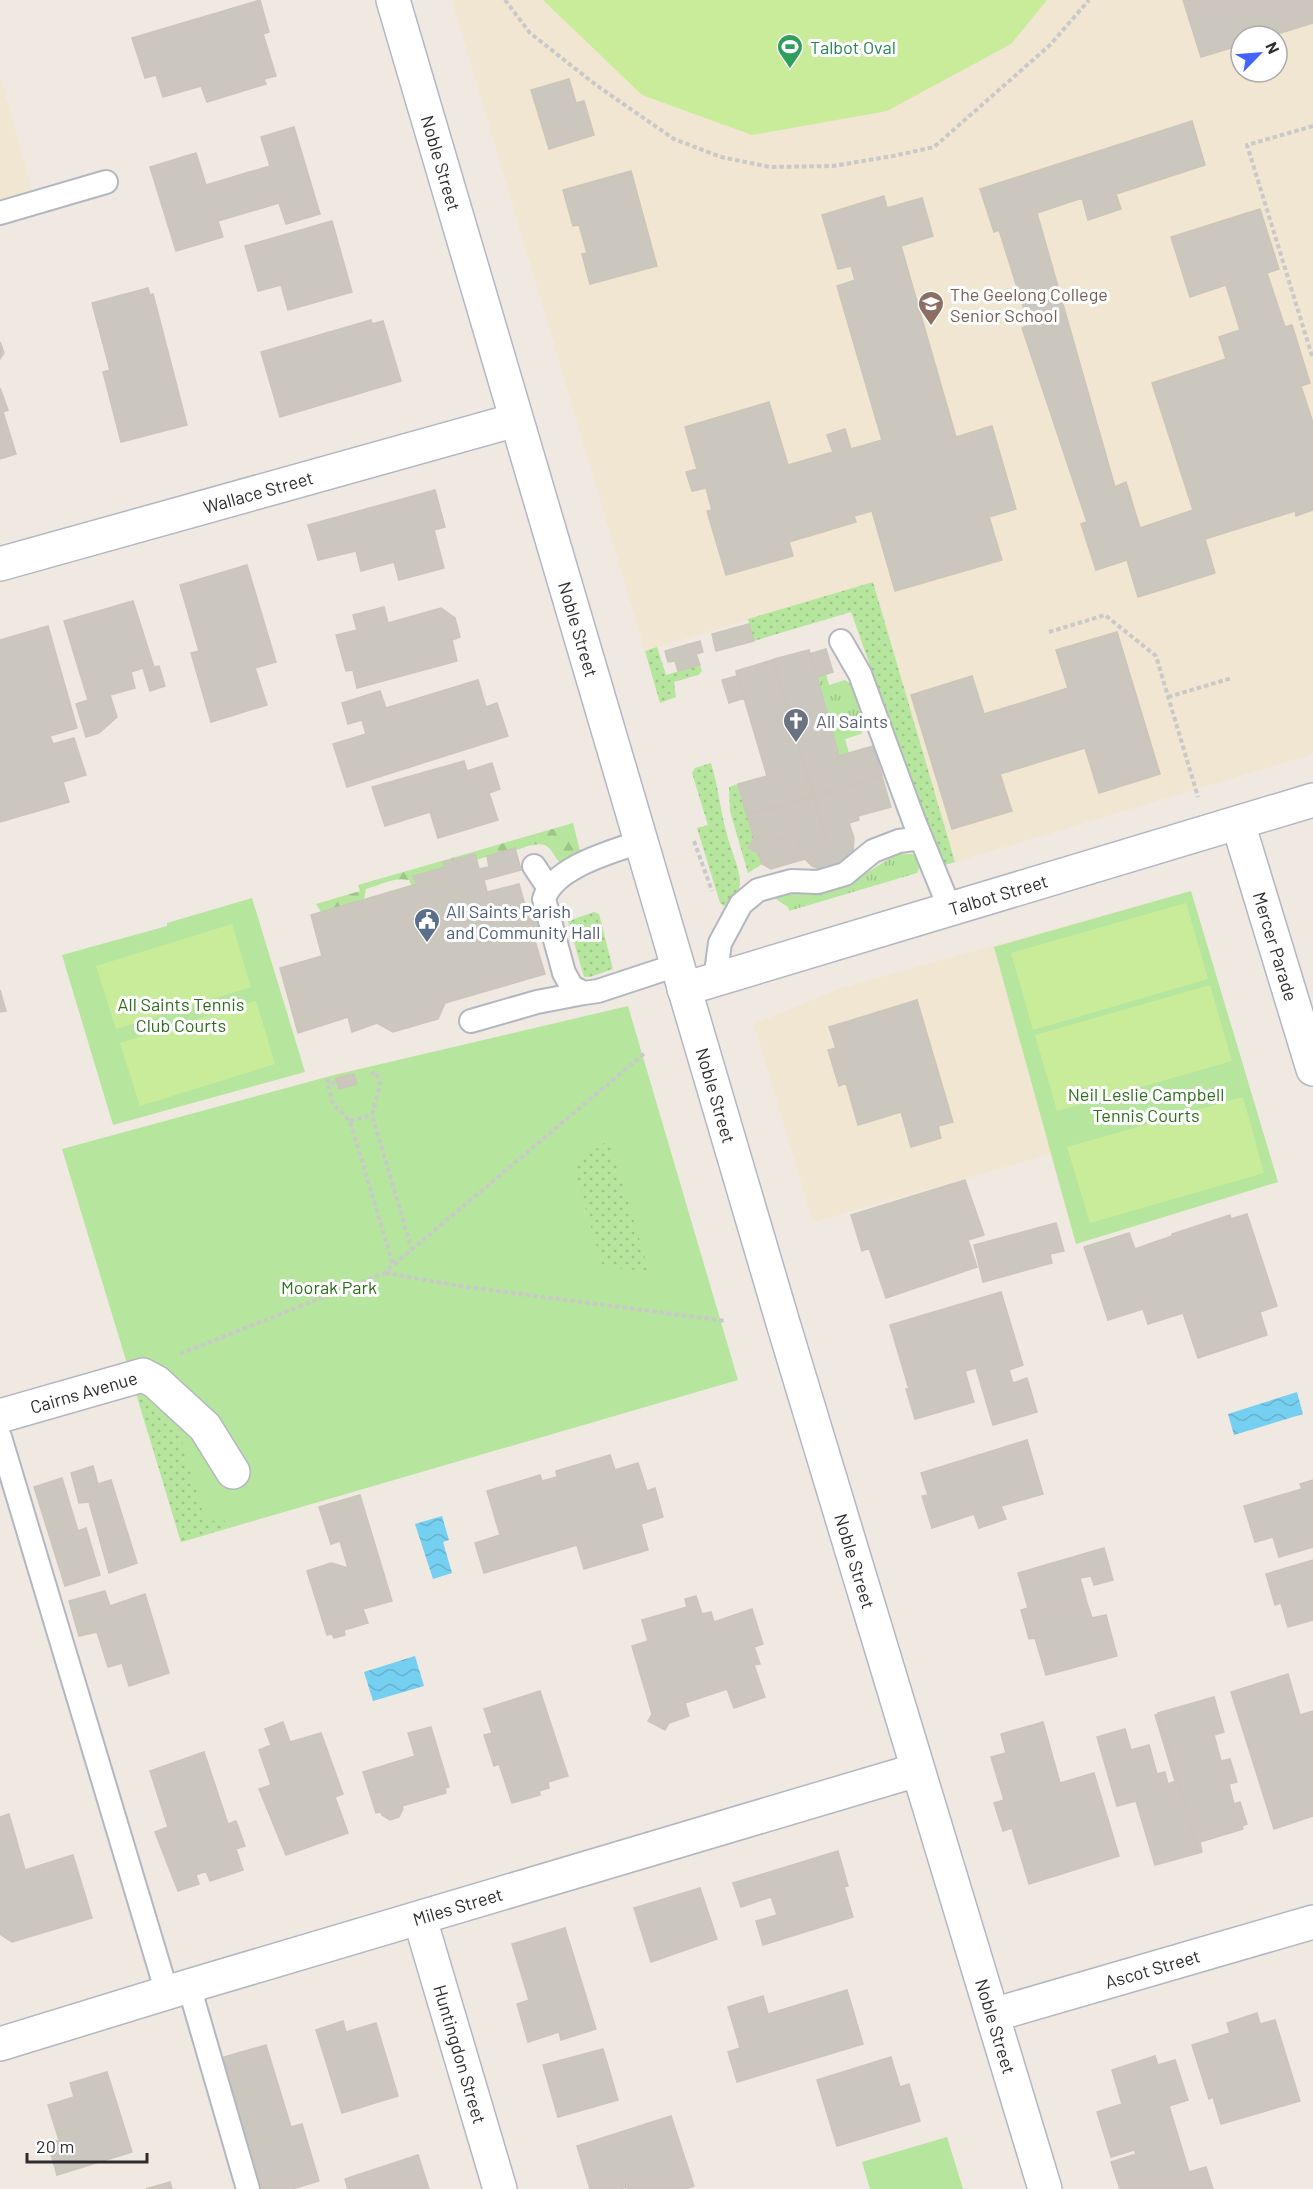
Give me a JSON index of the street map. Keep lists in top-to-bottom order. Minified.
{"streets":{"street":["Noble Street","Wallace Street","Talbot Street","Mercer Parade","Cairns Avenue","Miles Street","Ascot Street","Huntingdon Street"]},"crossings":[["Noble Street","Wallace Street"],["Noble Street","Talbot Street"],["Noble Street","Miles Street"],["Noble Street","Ascot Street"],["Talbot Street","Mercer Parade"],["Miles Street","Huntingdon Street"]],"parks":["All Saints Tennis Club Courts","Neil Leslie Campbell Tennis Courts","Moorak Park"],"places":{"sports":["Talbot Oval"],"school or university":["The Geelong College Senior School"],"church":["All Saints"],"public building":["All Saints Parish and Community Hall"]},"scale_bar":"20 m","north":"top right"}
